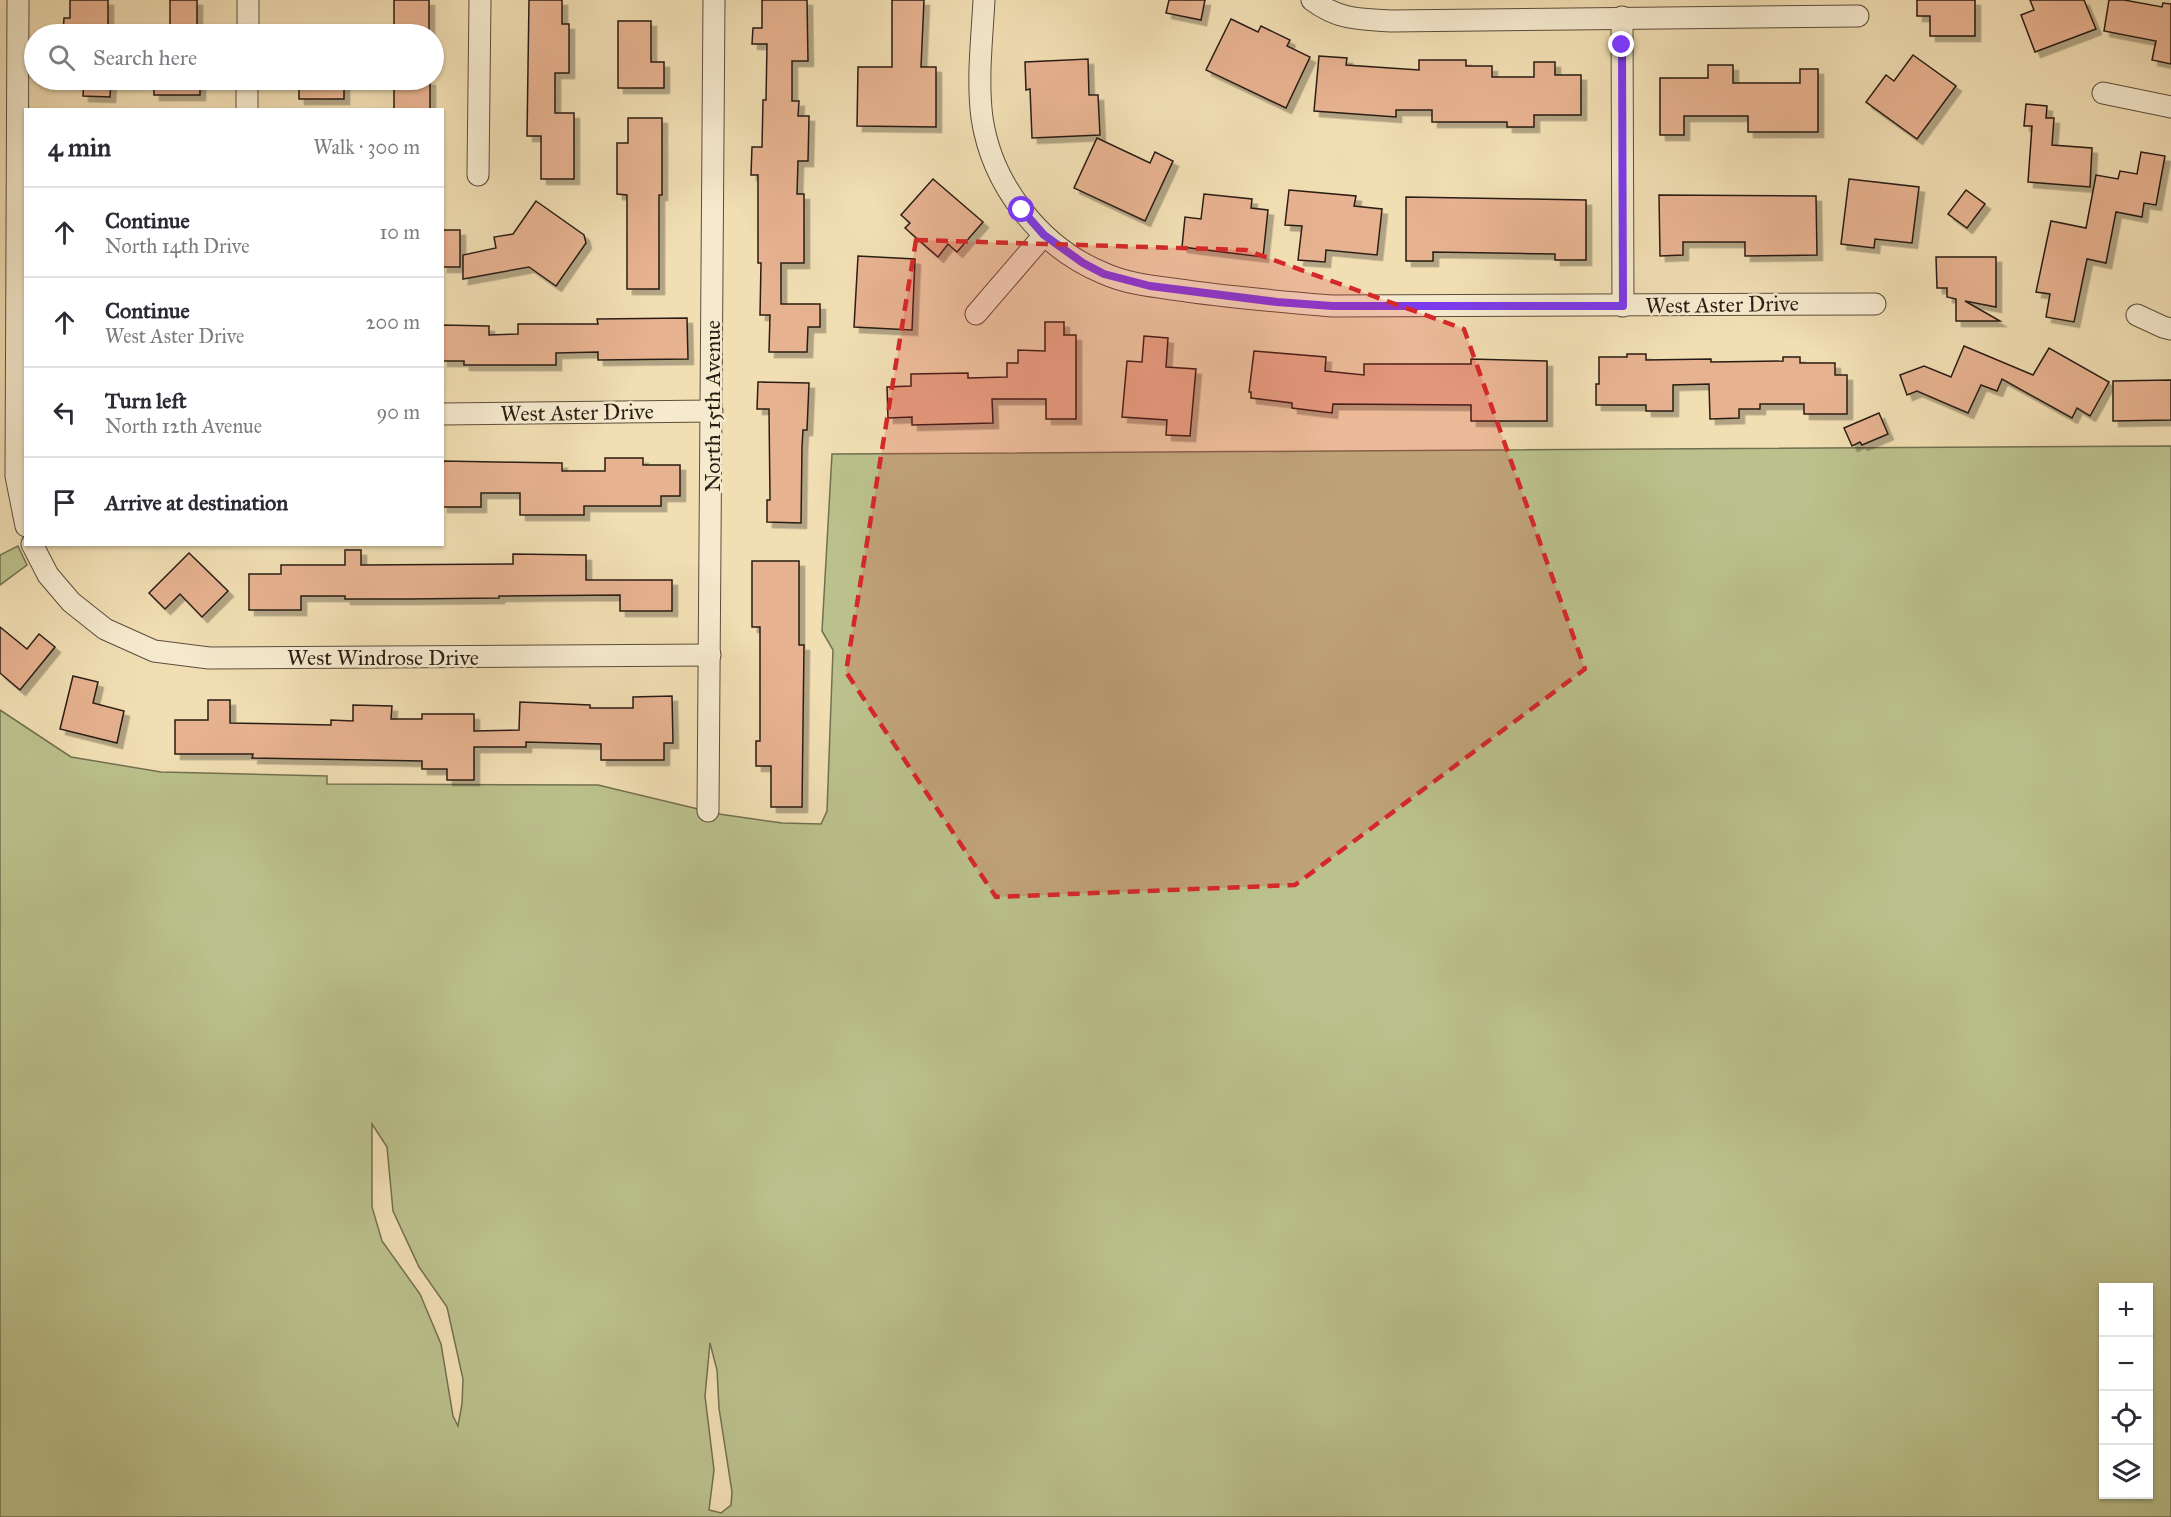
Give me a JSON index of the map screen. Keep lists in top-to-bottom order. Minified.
{"streets":{"street":["West Aster Drive","North 15th Avenue","West Windrose Drive"]},"crossings":[["West Aster Drive","North 15th Avenue"],["North 15th Avenue","West Windrose Drive"]],"page":{"search":"Search here","heading":["4 min","Walk · 300 m"],"list":[["Continue","North 14th Drive","10 m"],["Continue","West Aster Drive","200 m"],["Turn left","North 12th Avenue","90 m"],"Arrive at destination"],"map_buttons":["+","−"]}}
